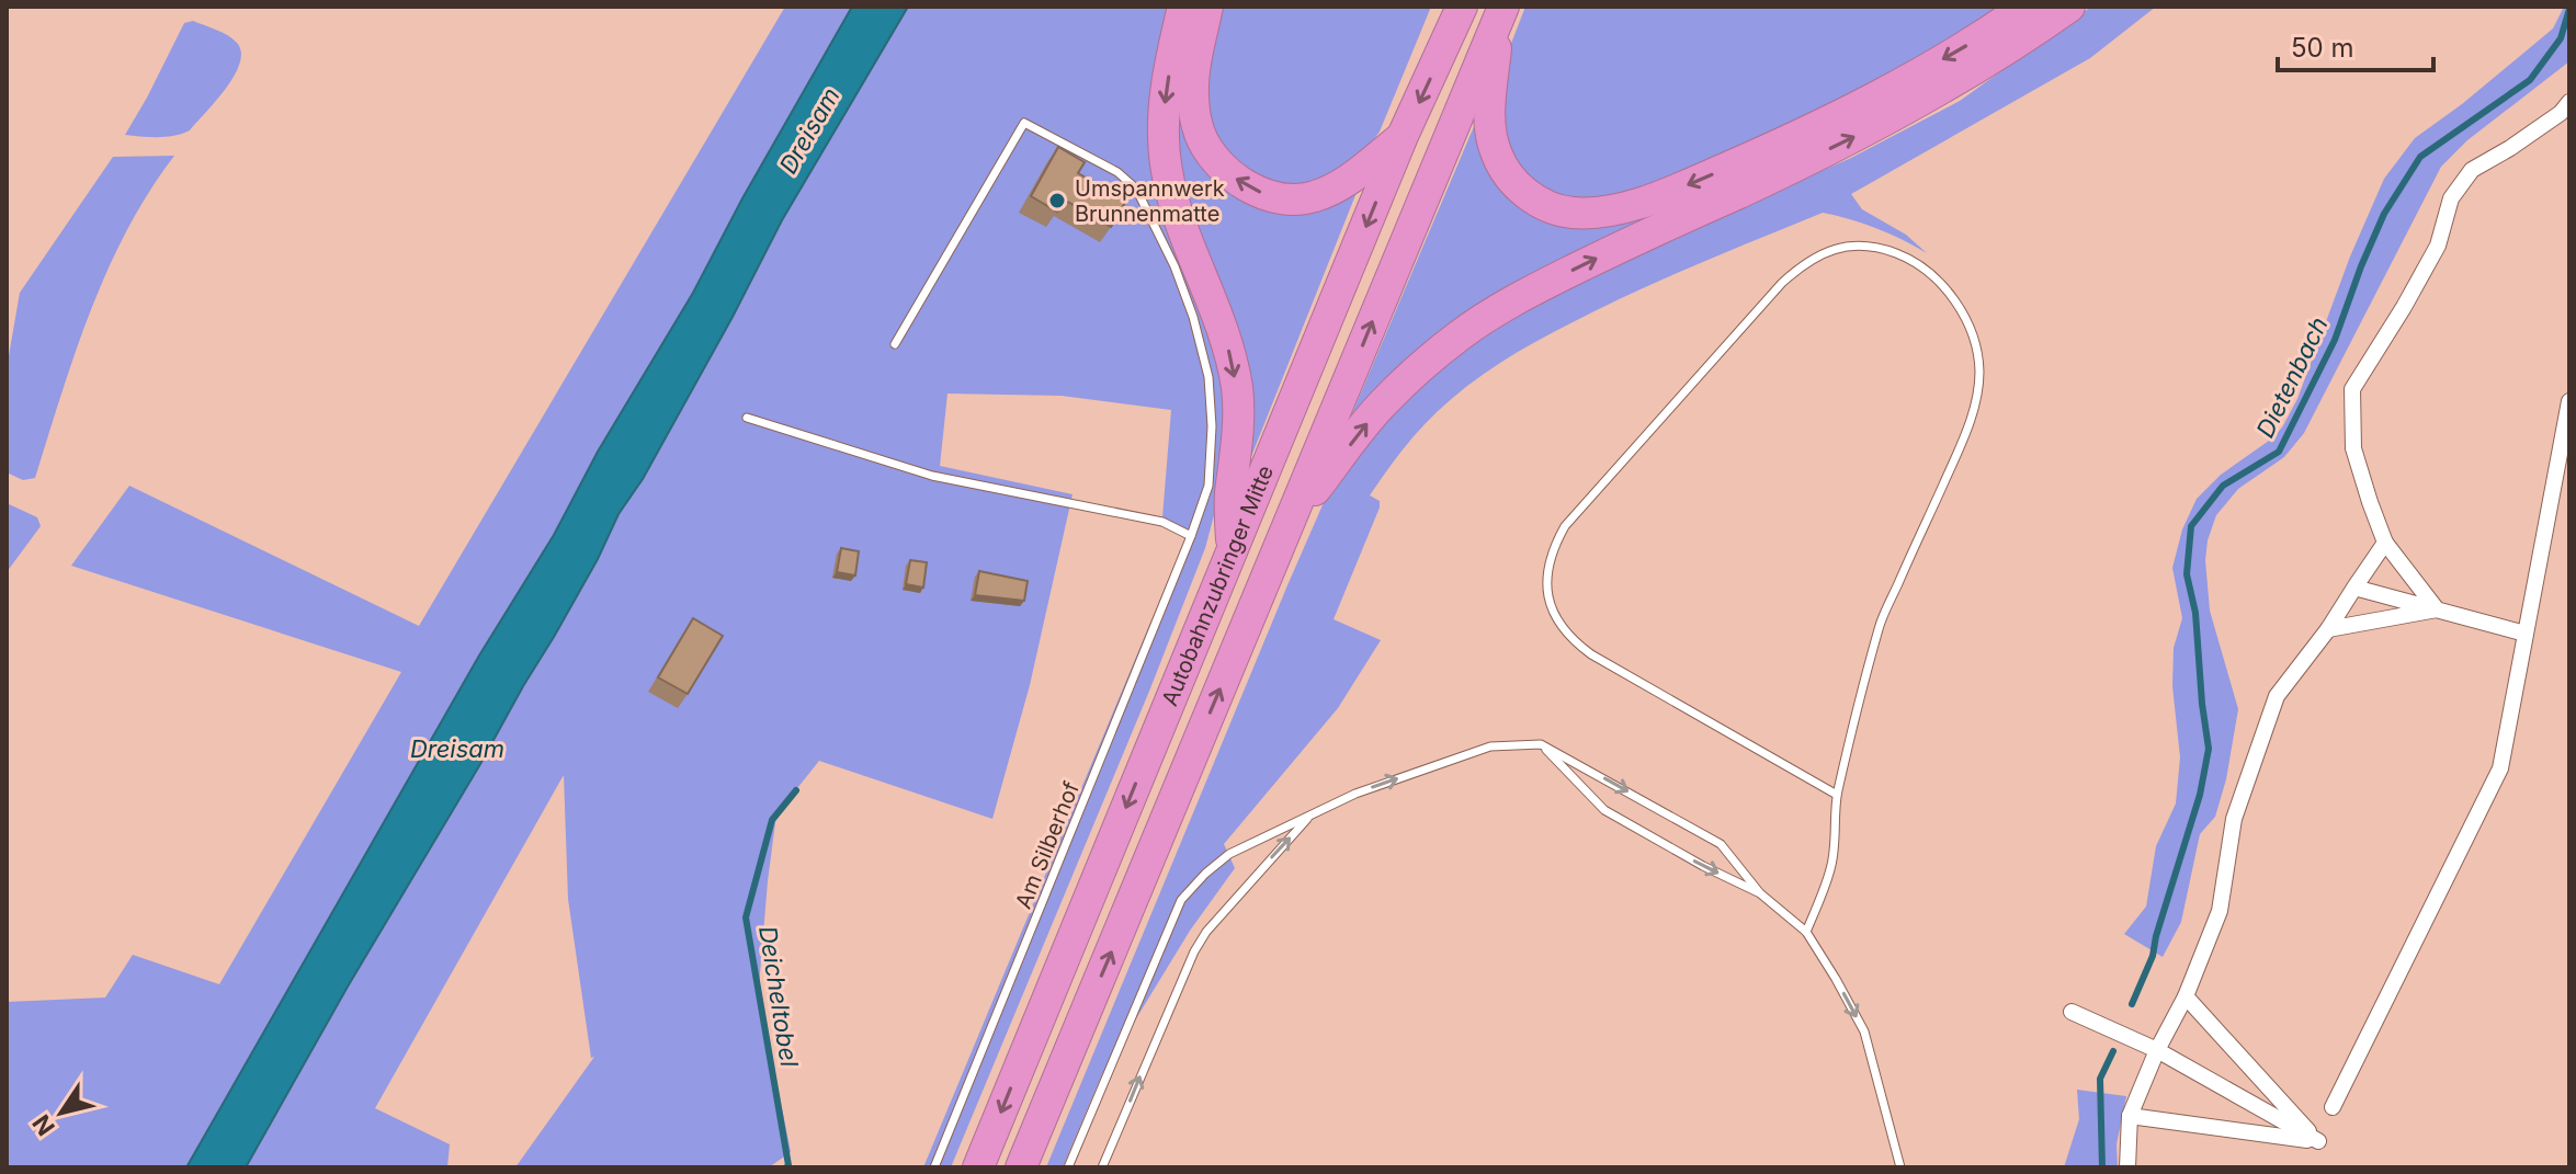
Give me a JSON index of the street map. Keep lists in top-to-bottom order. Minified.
{"streets":{"highway":["Autobahnzubringer Mitte"],"lane":["Am Silberhof"]},"water":["Dreisam","Dietenbach","Deicheltobel"],"places":["Umspannwerk Brunnenmatte"],"scale_bar":"50 m","north":"bottom left"}
